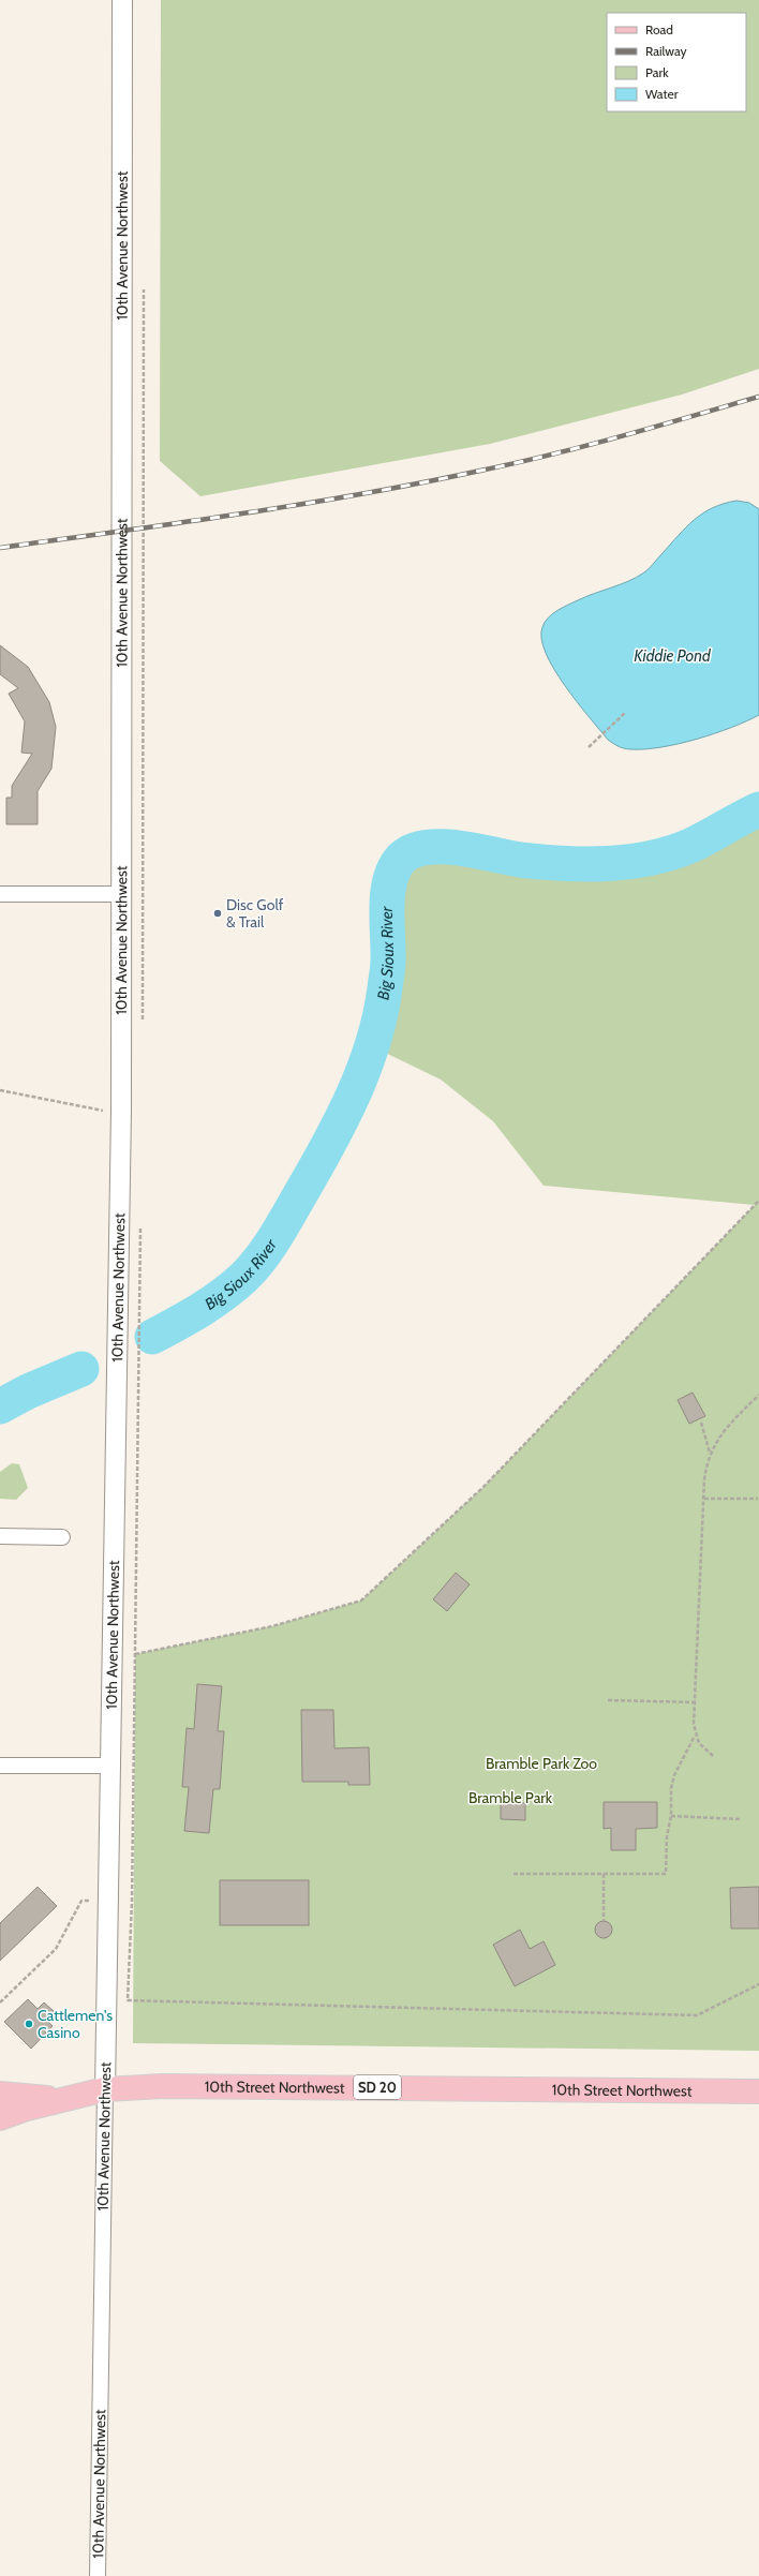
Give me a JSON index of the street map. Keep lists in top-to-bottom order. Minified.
{"streets":{"main road":["10th Street Northwest","SD 20"],"street":["10th Avenue Northwest"]},"crossings":[["10th Avenue Northwest","10th Street Northwest"]],"water":["Kiddie Pond","Big Sioux River"],"parks":["Bramble Park Zoo","Bramble Park"],"places":["Disc Golf & Trail","Cattlemen's Casino"],"legend":["Road","Railway","Park","Water"]}
